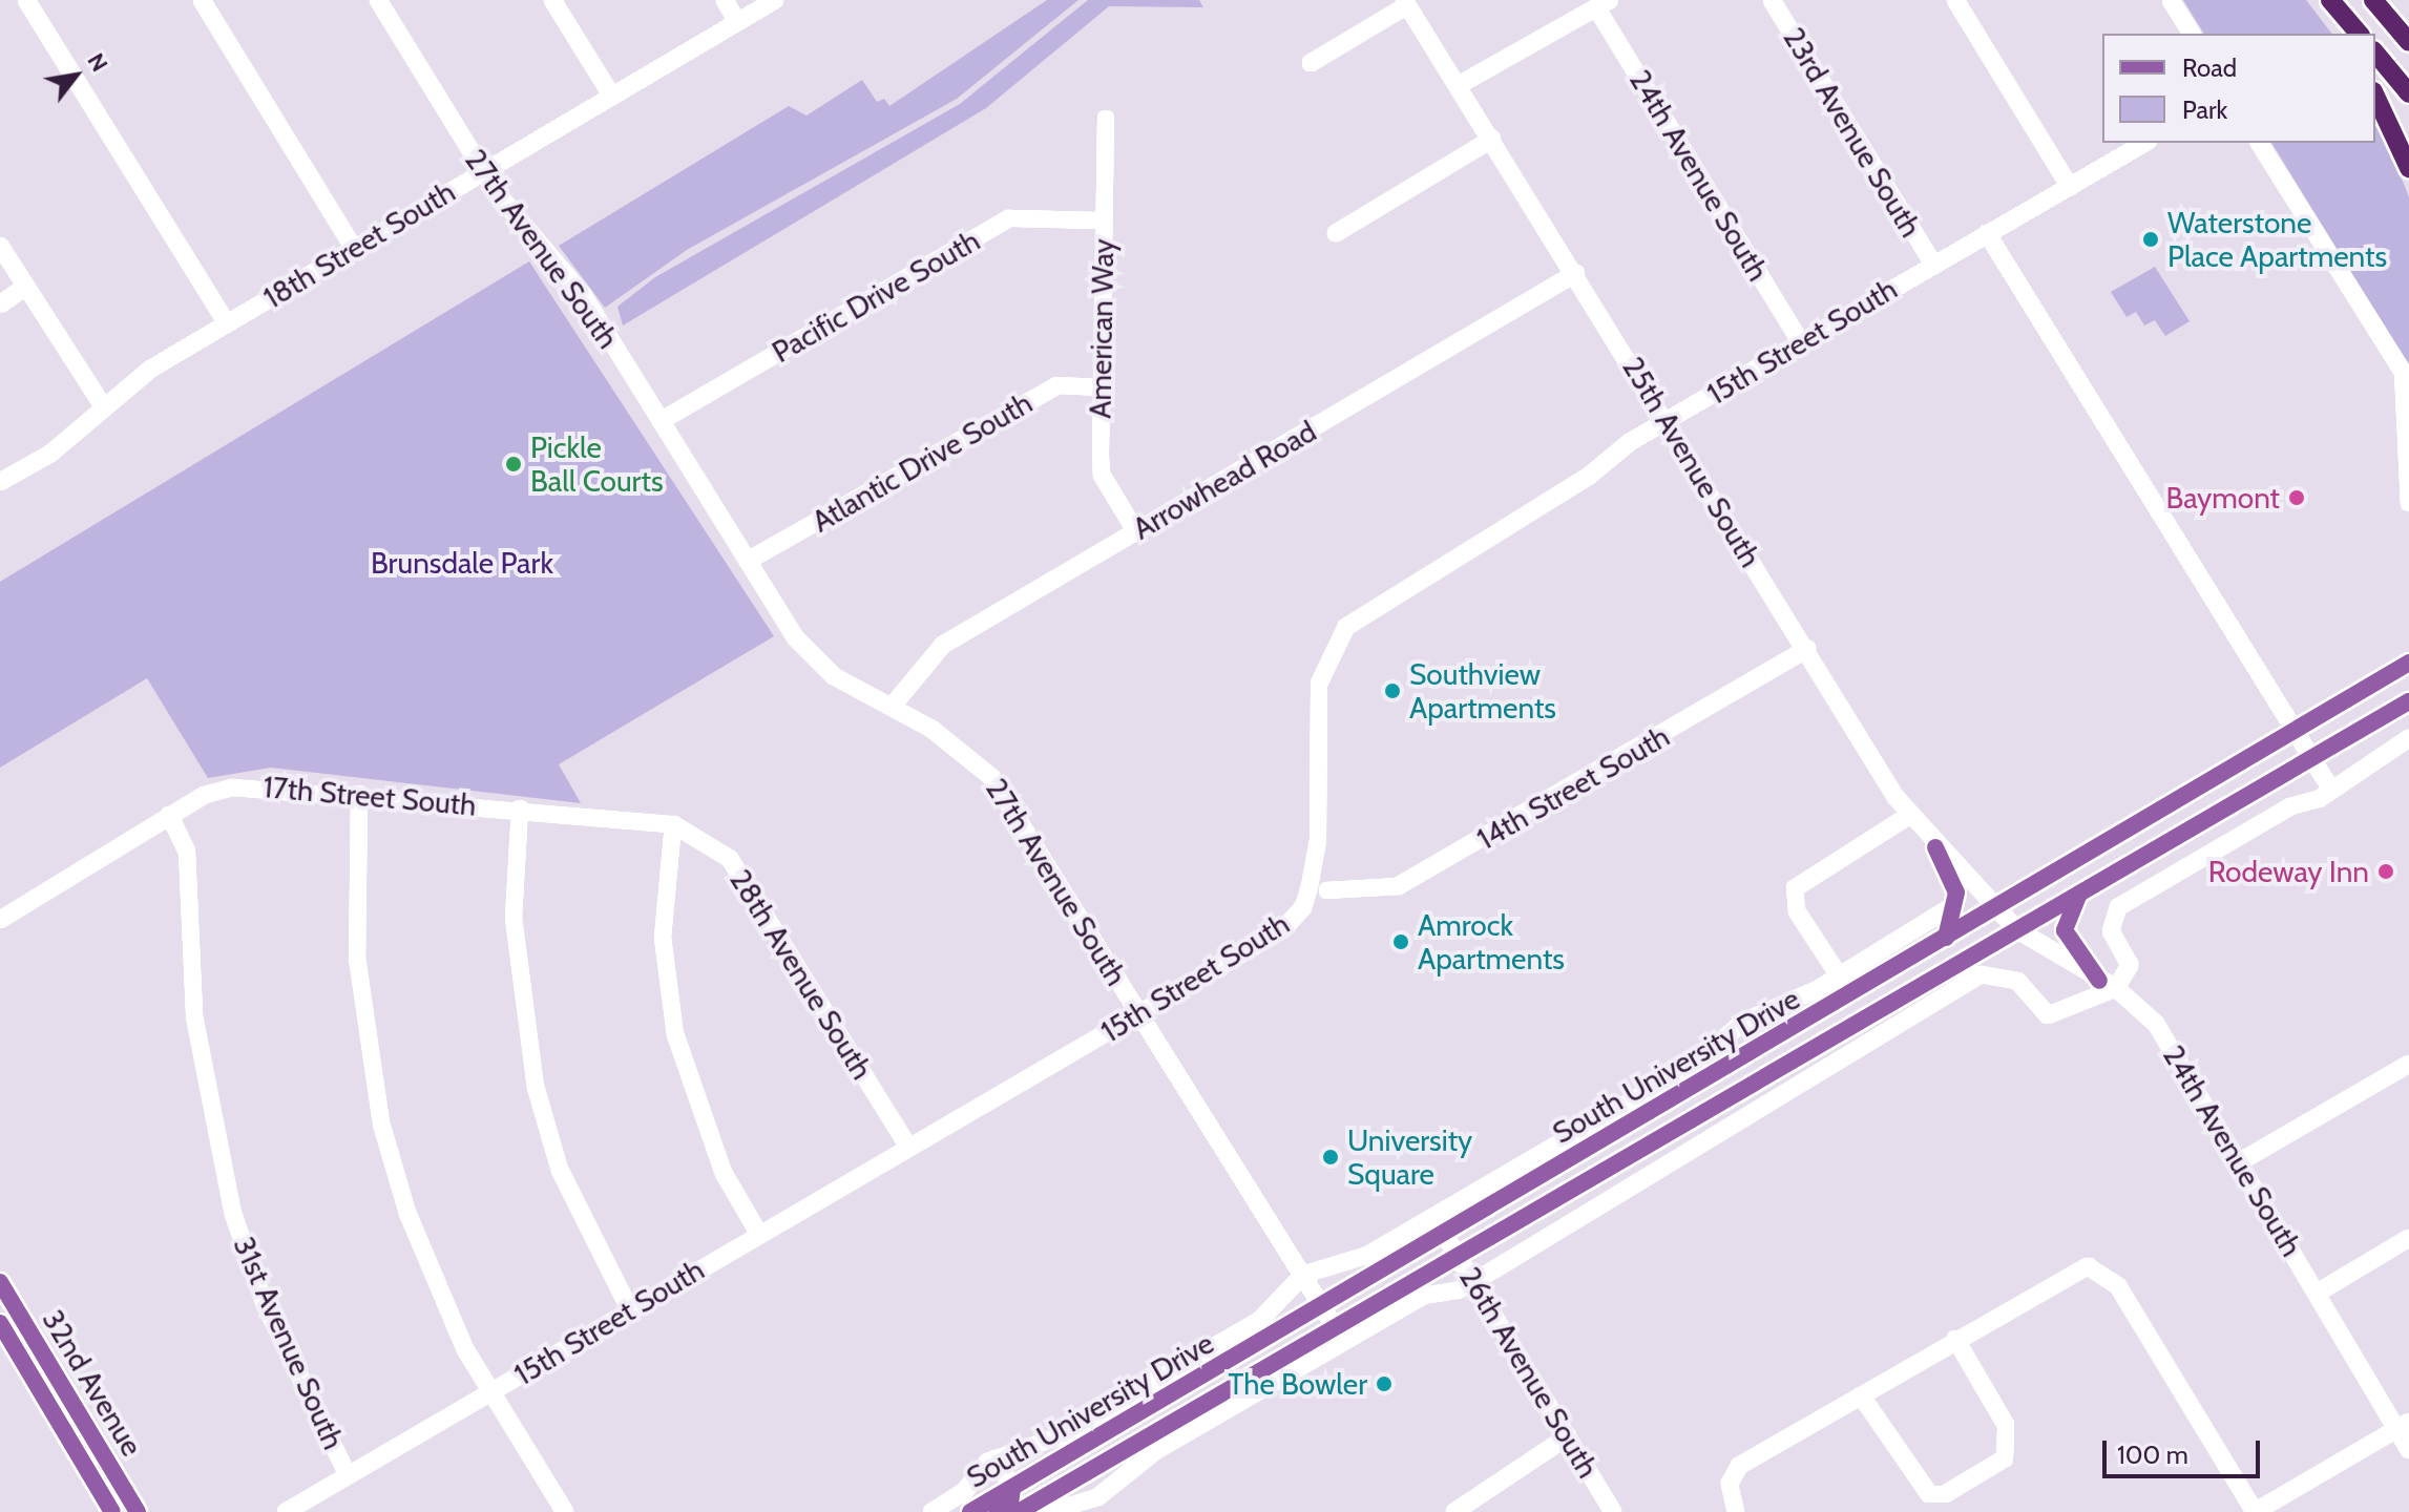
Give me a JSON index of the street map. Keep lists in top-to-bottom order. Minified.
{"streets":{"main road":["South University Drive","32nd Avenue"],"street":["23rd Avenue South","24th Avenue South","18th Street South","27th Avenue South","Pacific Drive South","American Way","15th Street South","Atlantic Drive South","25th Avenue South","Arrowhead Road","14th Street South","17th Street South","28th Avenue South","31st Avenue South","26th Avenue South"]},"crossings":[["23rd Avenue South","15th Street South"],["24th Avenue South","15th Street South"],["24th Avenue South","25th Avenue South"],["24th Avenue South","South University Drive"],["18th Street South","27th Avenue South"],["27th Avenue South","Pacific Drive South"],["27th Avenue South","15th Street South"],["27th Avenue South","Atlantic Drive South"],["27th Avenue South","Arrowhead Road"],["27th Avenue South","South University Drive"],["Pacific Drive South","American Way"],["American Way","Atlantic Drive South"],["American Way","Arrowhead Road"],["15th Street South","25th Avenue South"],["15th Street South","28th Avenue South"],["15th Street South","31st Avenue South"],["25th Avenue South","Arrowhead Road"],["25th Avenue South","14th Street South"],["25th Avenue South","South University Drive"],["17th Street South","28th Avenue South"],["17th Street South","31st Avenue South"],["South University Drive","26th Avenue South"]],"parks":["Brunsdale Park"],"places":["Waterstone Place Apartments","Pickle Ball Courts","Baymont","Southview Apartments","Rodeway Inn","Amrock Apartments","University Square","The Bowler"],"legend":["Road","Park"],"scale_bar":"100 m","north":"top right"}
